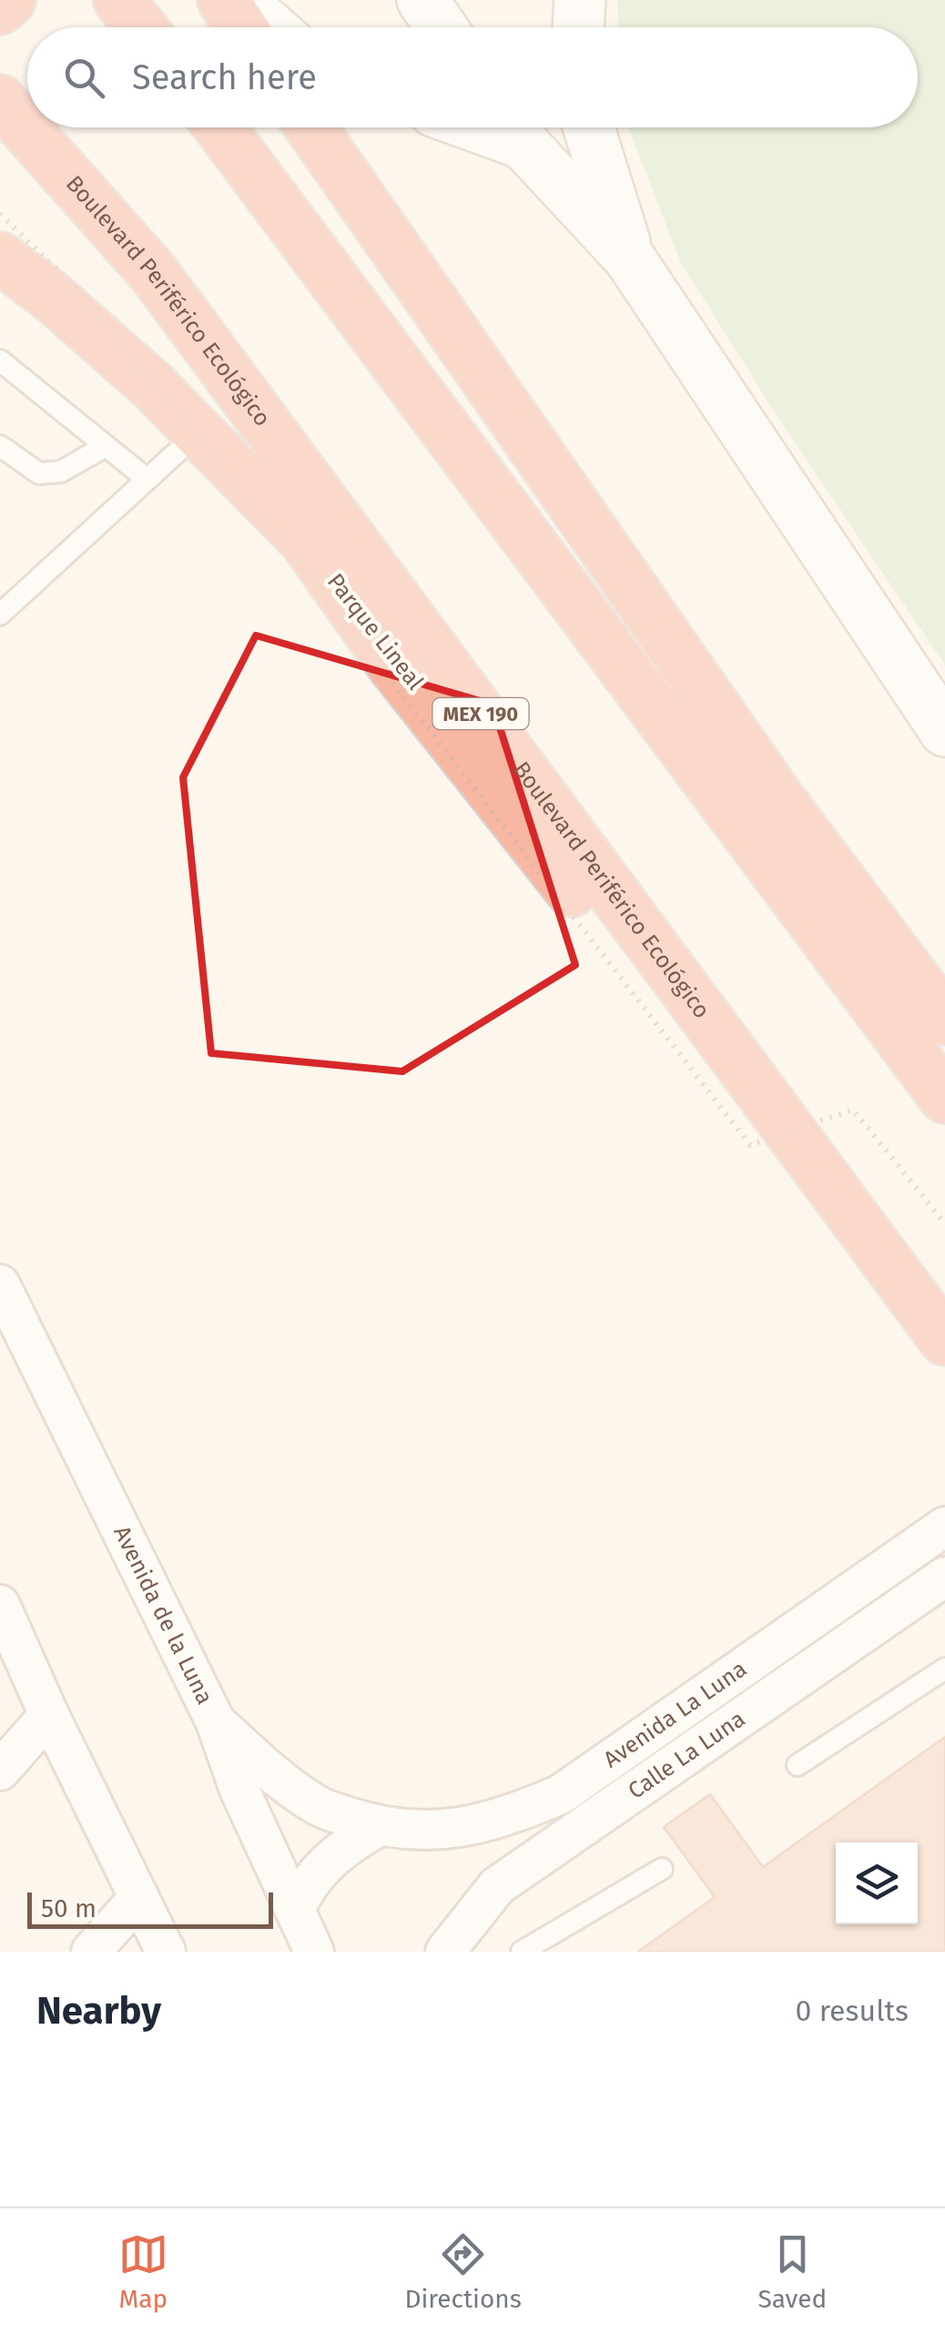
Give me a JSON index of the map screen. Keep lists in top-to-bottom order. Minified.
{"streets":{"highway":["Boulevard Periférico Ecológico","MEX 190"],"street":["Avenida de la Luna","Avenida La Luna","Calle La Luna"],"path":["Parque Lineal"]},"crossings":[["Avenida de la Luna","Avenida La Luna"]],"scale_bar":"50 m","page":{"search":"Search here","scale":"50 m","heading":["Nearby","0 results"],"nav":["Map","Directions","Saved"]}}
